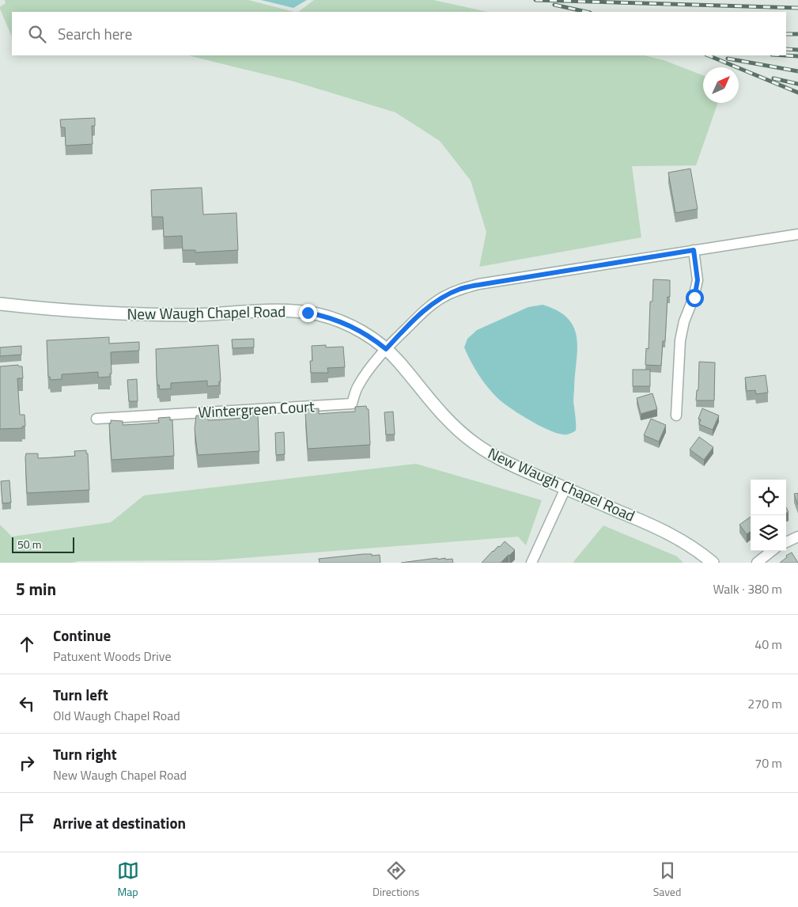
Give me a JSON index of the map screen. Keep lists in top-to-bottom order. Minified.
{"streets":{"street":["New Waugh Chapel Road","Wintergreen Court"]},"crossings":[["New Waugh Chapel Road","Wintergreen Court"]],"scale_bar":"50 m","north":"top right","page":{"search":"Search here","scale":"50 m","heading":["5 min","Walk · 380 m"],"list":[["Continue","Patuxent Woods Drive","40 m"],["Turn left","Old Waugh Chapel Road","270 m"],["Turn right","New Waugh Chapel Road","70 m"],"Arrive at destination"],"nav":["Map","Directions","Saved"]}}
